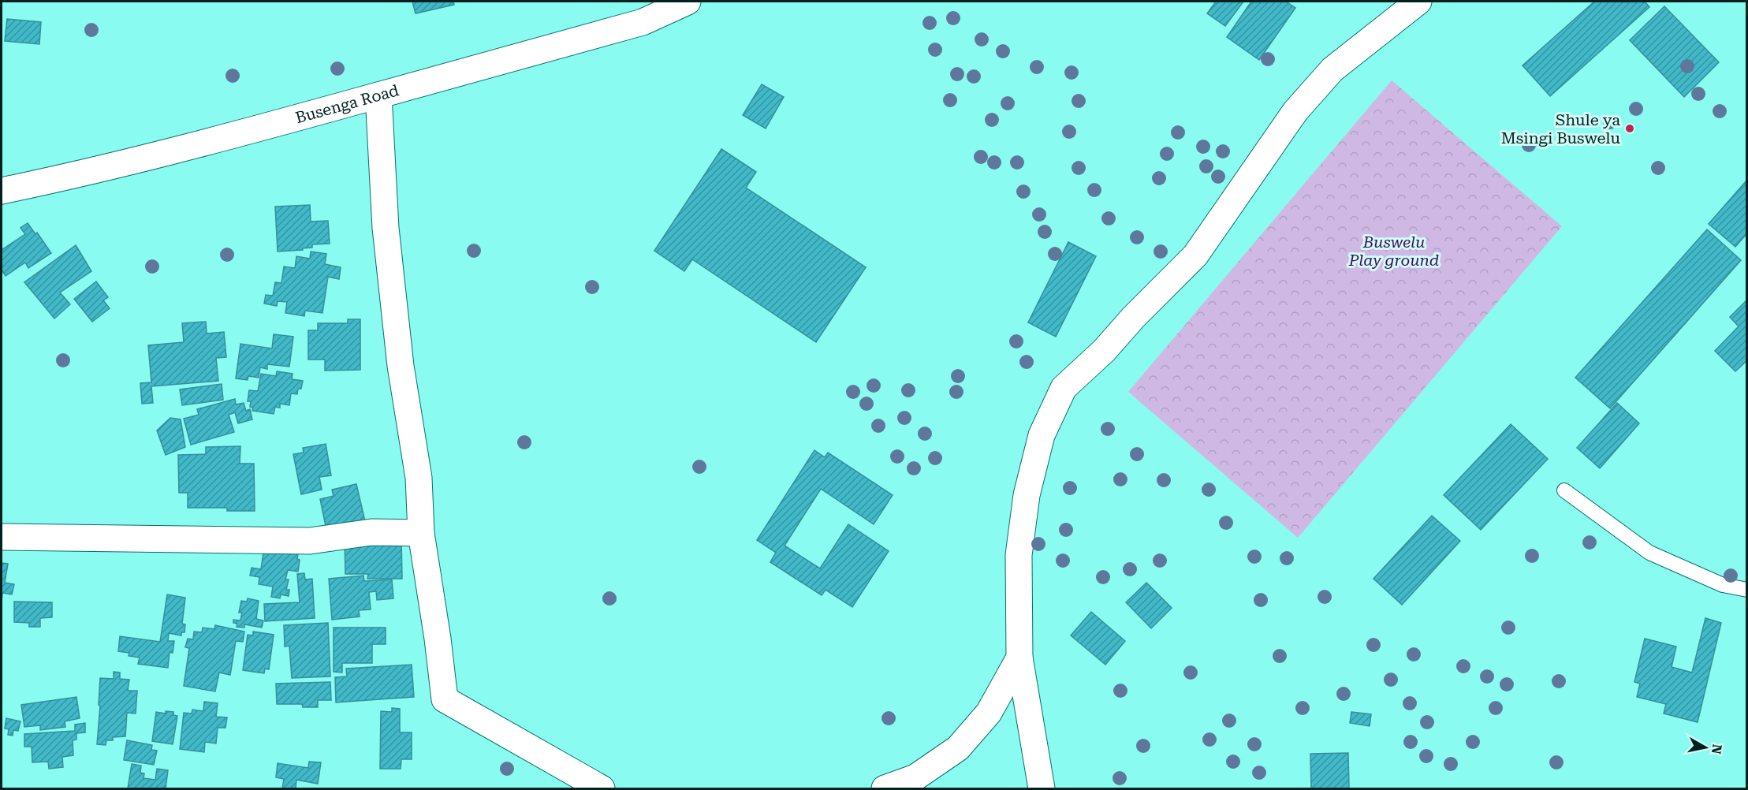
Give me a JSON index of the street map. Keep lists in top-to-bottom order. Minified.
{"streets":{"street":["Busenga Road"]},"parks":["Buswelu Play ground"],"places":["Shule ya Msingi Buswelu"],"north":"right"}
